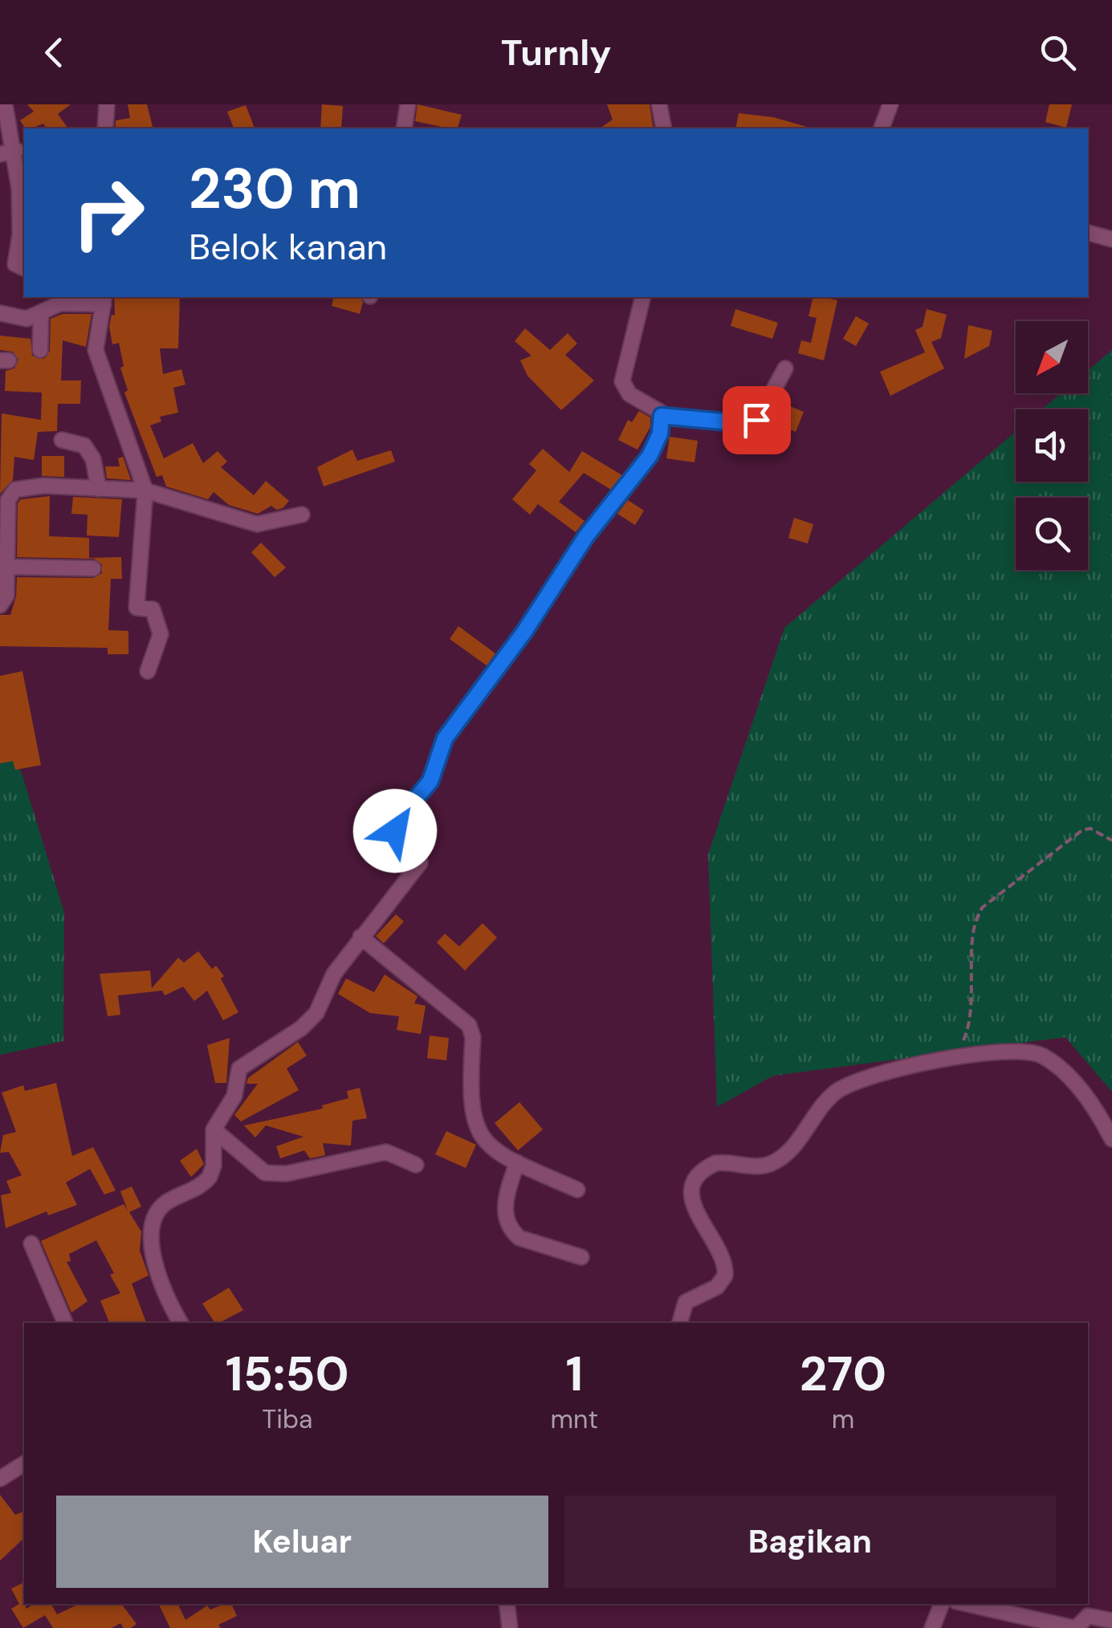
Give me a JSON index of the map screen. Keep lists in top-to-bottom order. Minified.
{"north":"bottom left","page":{"header":"Turnly","turn":["230 m","Belok kanan"],"eta":["15:50","Tiba","1","mnt","270","m"],"buttons":["Keluar","Bagikan"]}}
